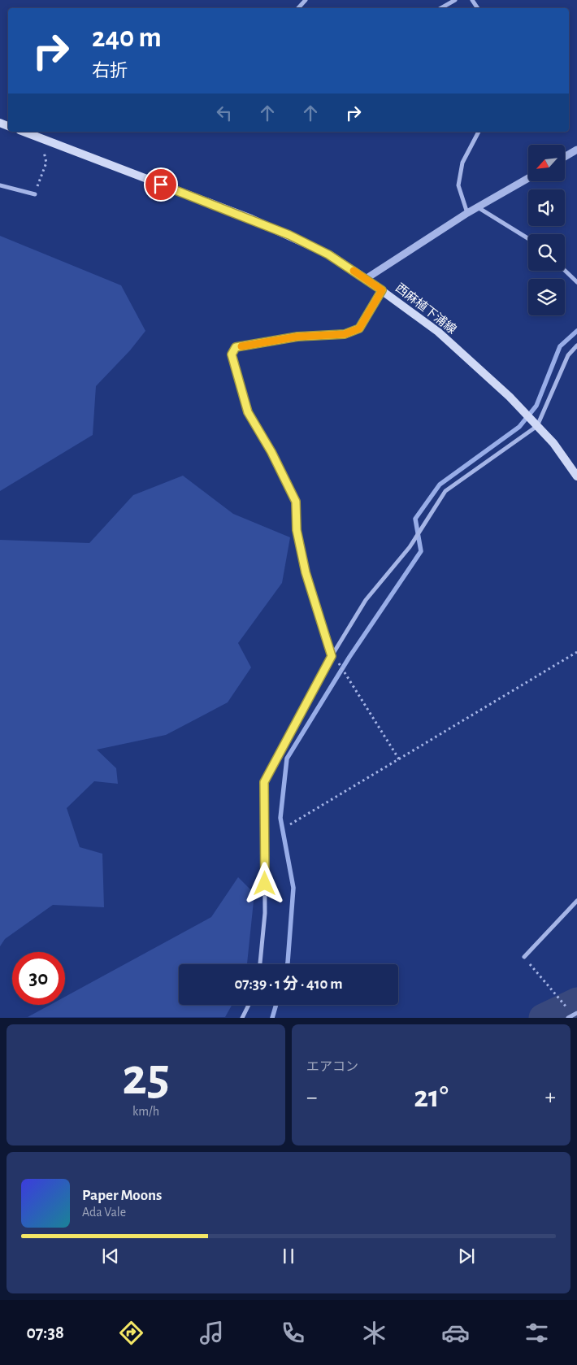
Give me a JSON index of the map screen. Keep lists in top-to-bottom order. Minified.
{"streets":{"main road":["西麻植下浦線"]},"north":"bottom left","page":{"turn":["240 m","右折"],"limit":"30","trip":"07:39 · 1 分 · 410 m","tile":[["25","km/h"],"エアコン"],"heat":["−","21°","+"],"song":["Paper Moons","Ada Vale"],"tabs":"07:38"}}
